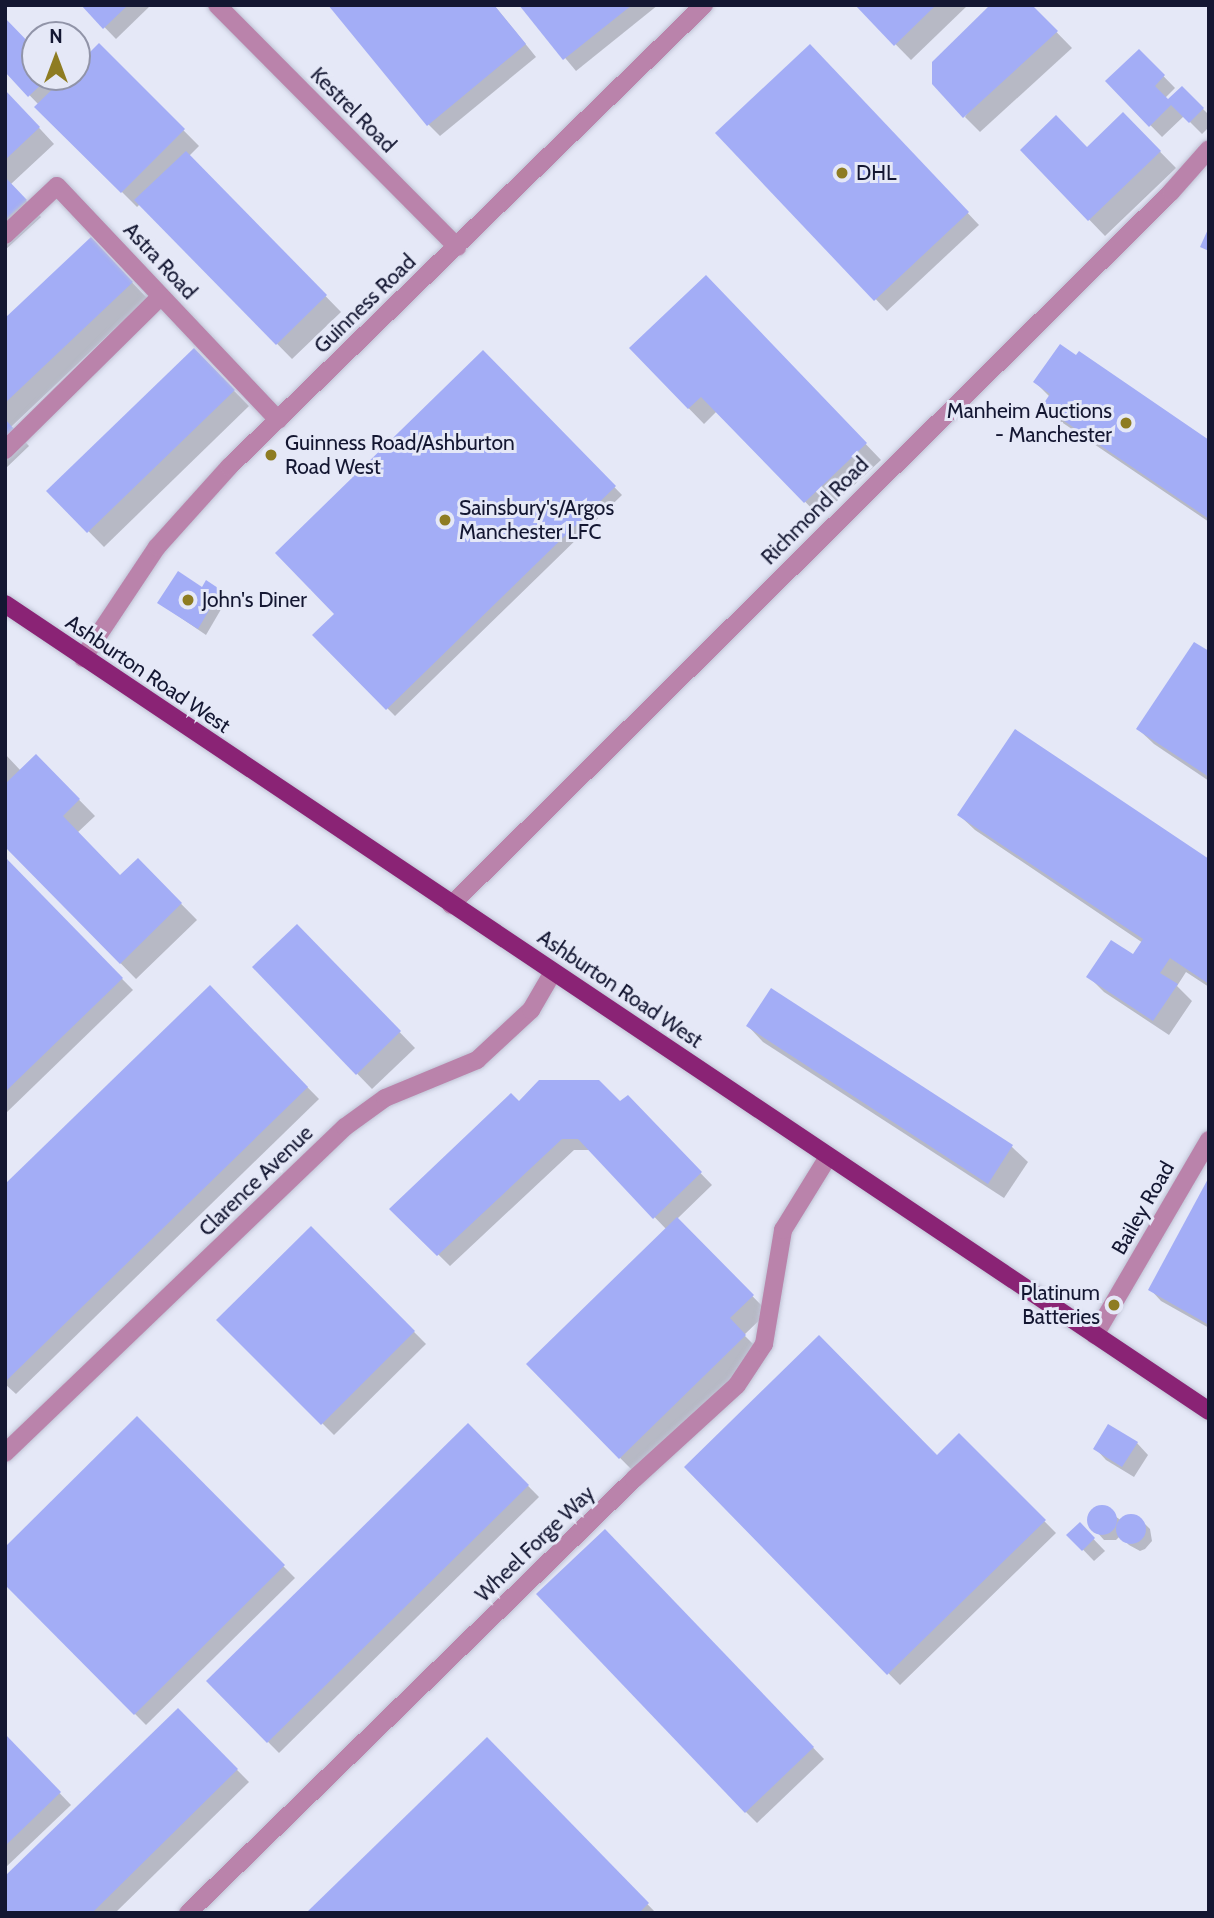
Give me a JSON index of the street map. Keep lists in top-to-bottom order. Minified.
{"streets":{"main road":["Ashburton Road West"],"street":["Kestrel Road","Astra Road","Guinness Road","Richmond Road","Clarence Avenue","Bailey Road","Wheel Forge Way"]},"crossings":[["Kestrel Road","Guinness Road"],["Astra Road","Guinness Road"],["Guinness Road","Ashburton Road West"],["Richmond Road","Ashburton Road West"],["Ashburton Road West","Clarence Avenue"],["Ashburton Road West","Bailey Road"],["Ashburton Road West","Wheel Forge Way"]],"places":["DHL","Manheim Auctions - Manchester","Guinness Road/Ashburton Road West","Sainsbury's/Argos Manchester LFC","John's Diner","Platinum Batteries"],"north":"top"}
